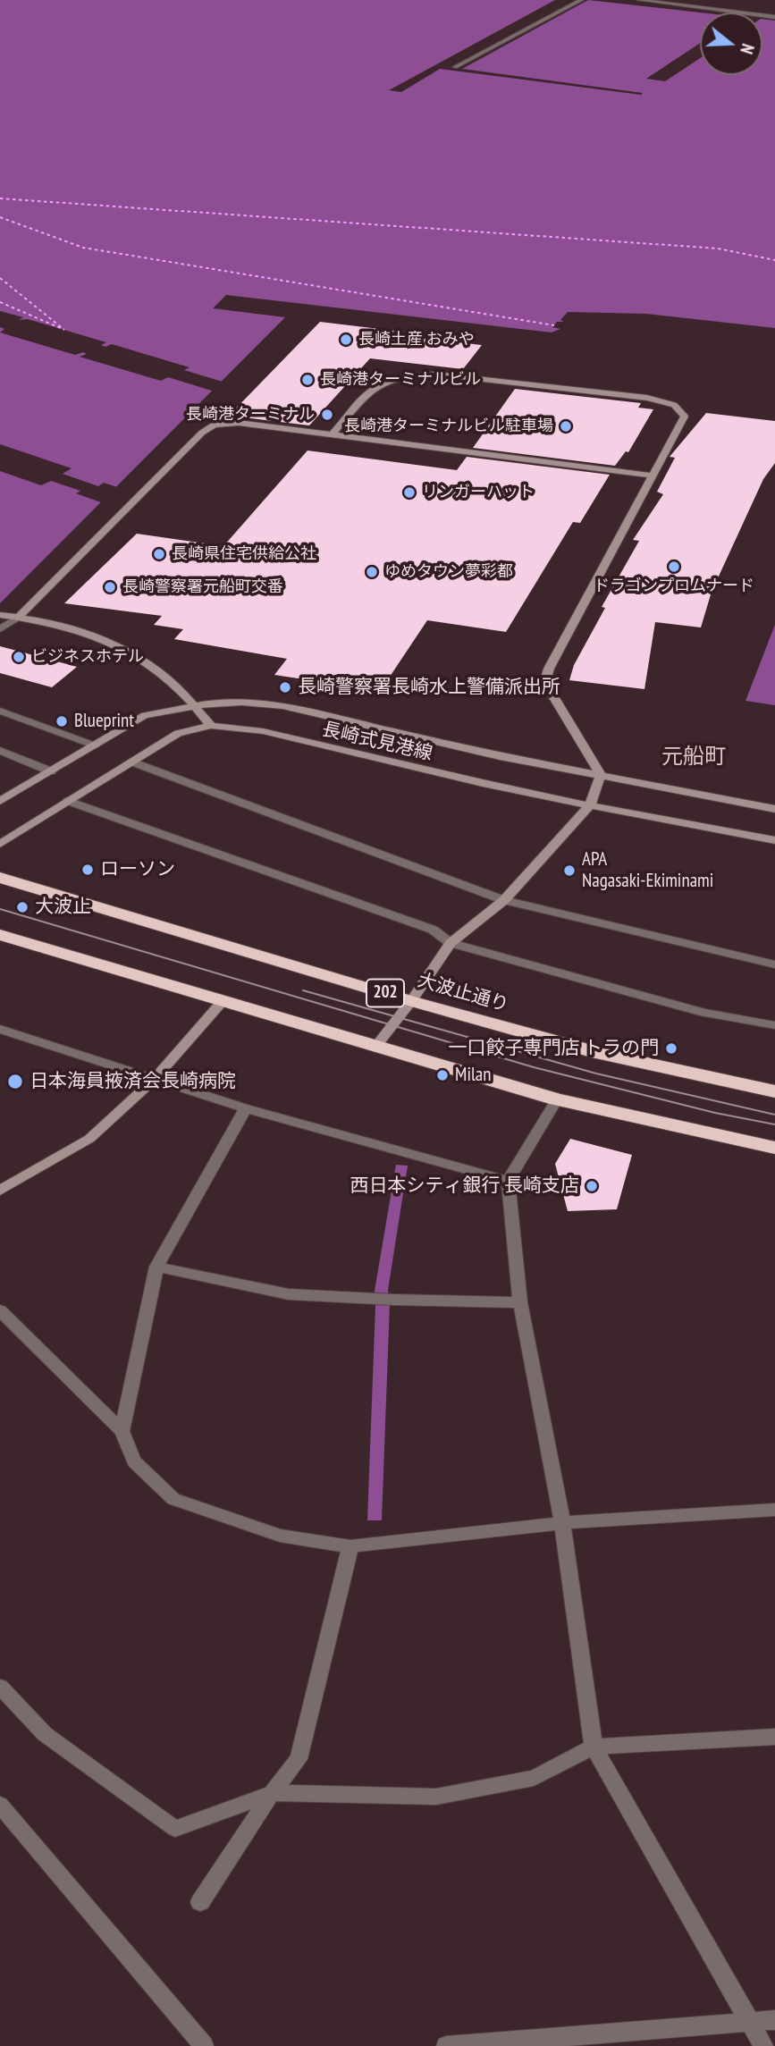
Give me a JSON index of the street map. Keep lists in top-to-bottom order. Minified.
{"streets":{"highway":["202","大波止通り"],"street":["長崎式見港線"]},"districts":["元船町"],"places":["長崎土産 おみや","長崎港ターミナルビル","長崎港ターミナル","長崎港ターミナルビル駐車場","リンガーハット","長崎県住宅供給公社","ドラゴンプロムナード","ゆめタウン夢彩都","長崎警察署元船町交番","ビジネスホテル","長崎警察署長崎水上警備派出所","Blueprint","ローソン","APA Nagasaki-Ekiminami","大波止","一口餃子専門店 トラの門","Milan","日本海員掖済会長崎病院","西日本シティ銀行 長崎支店"],"north":"right"}
